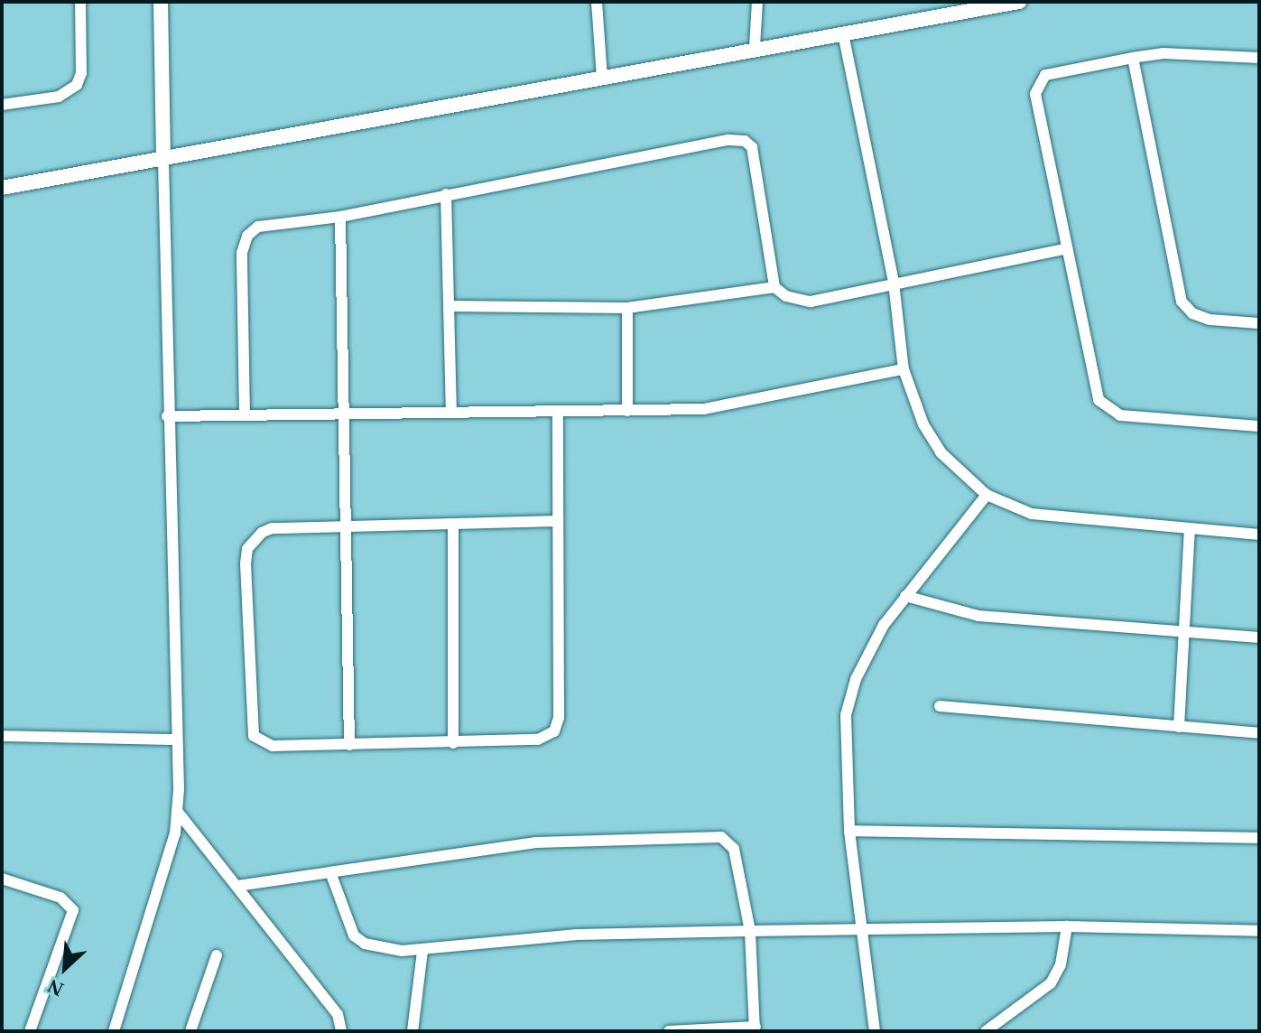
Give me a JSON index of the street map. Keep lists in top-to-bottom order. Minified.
{"north":"bottom left"}
